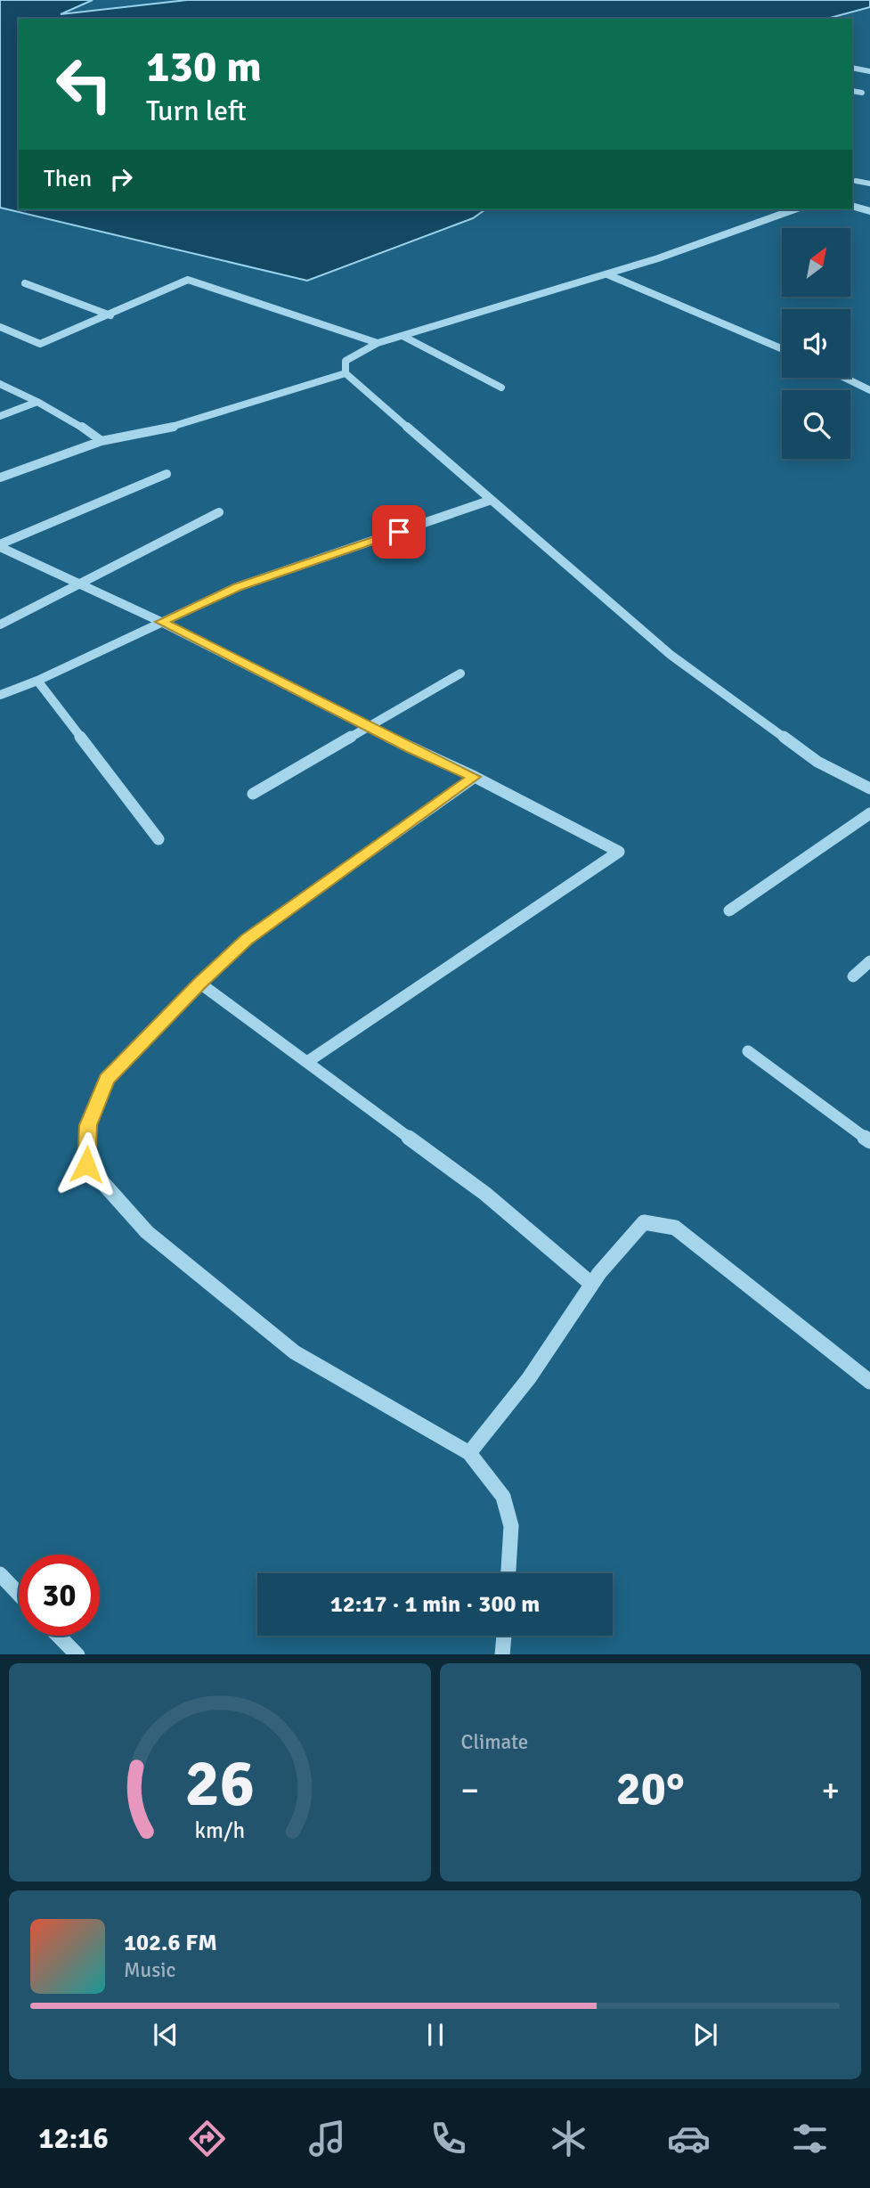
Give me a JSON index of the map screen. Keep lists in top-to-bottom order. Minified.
{"north":"top right","page":{"turn":["130 m","Turn left"],"then":"Then","limit":"30","trip":"12:17 · 1 min · 300 m","tile":"Climate","heat":["−","20°","+"],"song":["102.6 FM","Music"],"tabs":"12:16","gauge":["26","km/h"]}}
